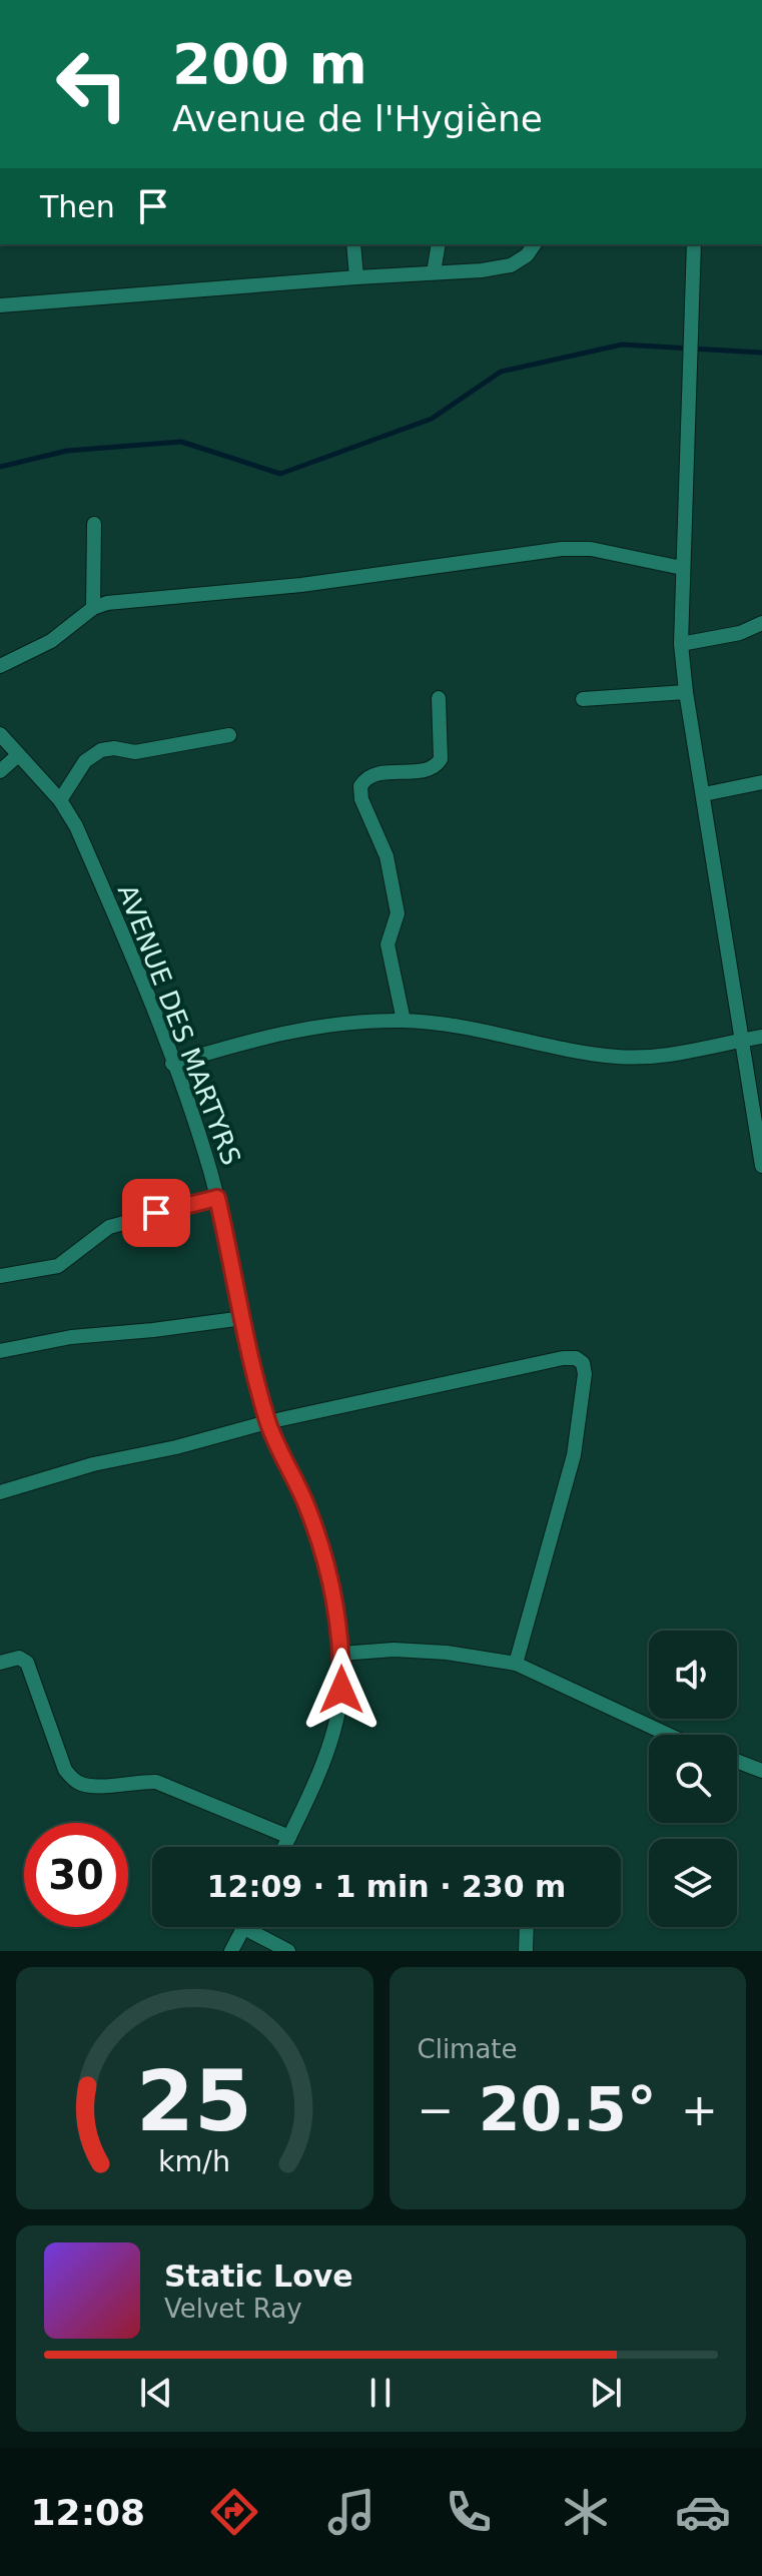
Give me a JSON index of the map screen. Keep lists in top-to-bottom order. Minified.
{"streets":{"street":["AVENUE DES MARTYRS"]},"page":{"turn":["200 m","Avenue de l'Hygiène"],"then":"Then","limit":"30","trip":"12:09 · 1 min · 230 m","tile":"Climate","heat":["−","20.5°","+"],"song":["Static Love","Velvet Ray"],"tabs":"12:08","gauge":["25","km/h"]}}
